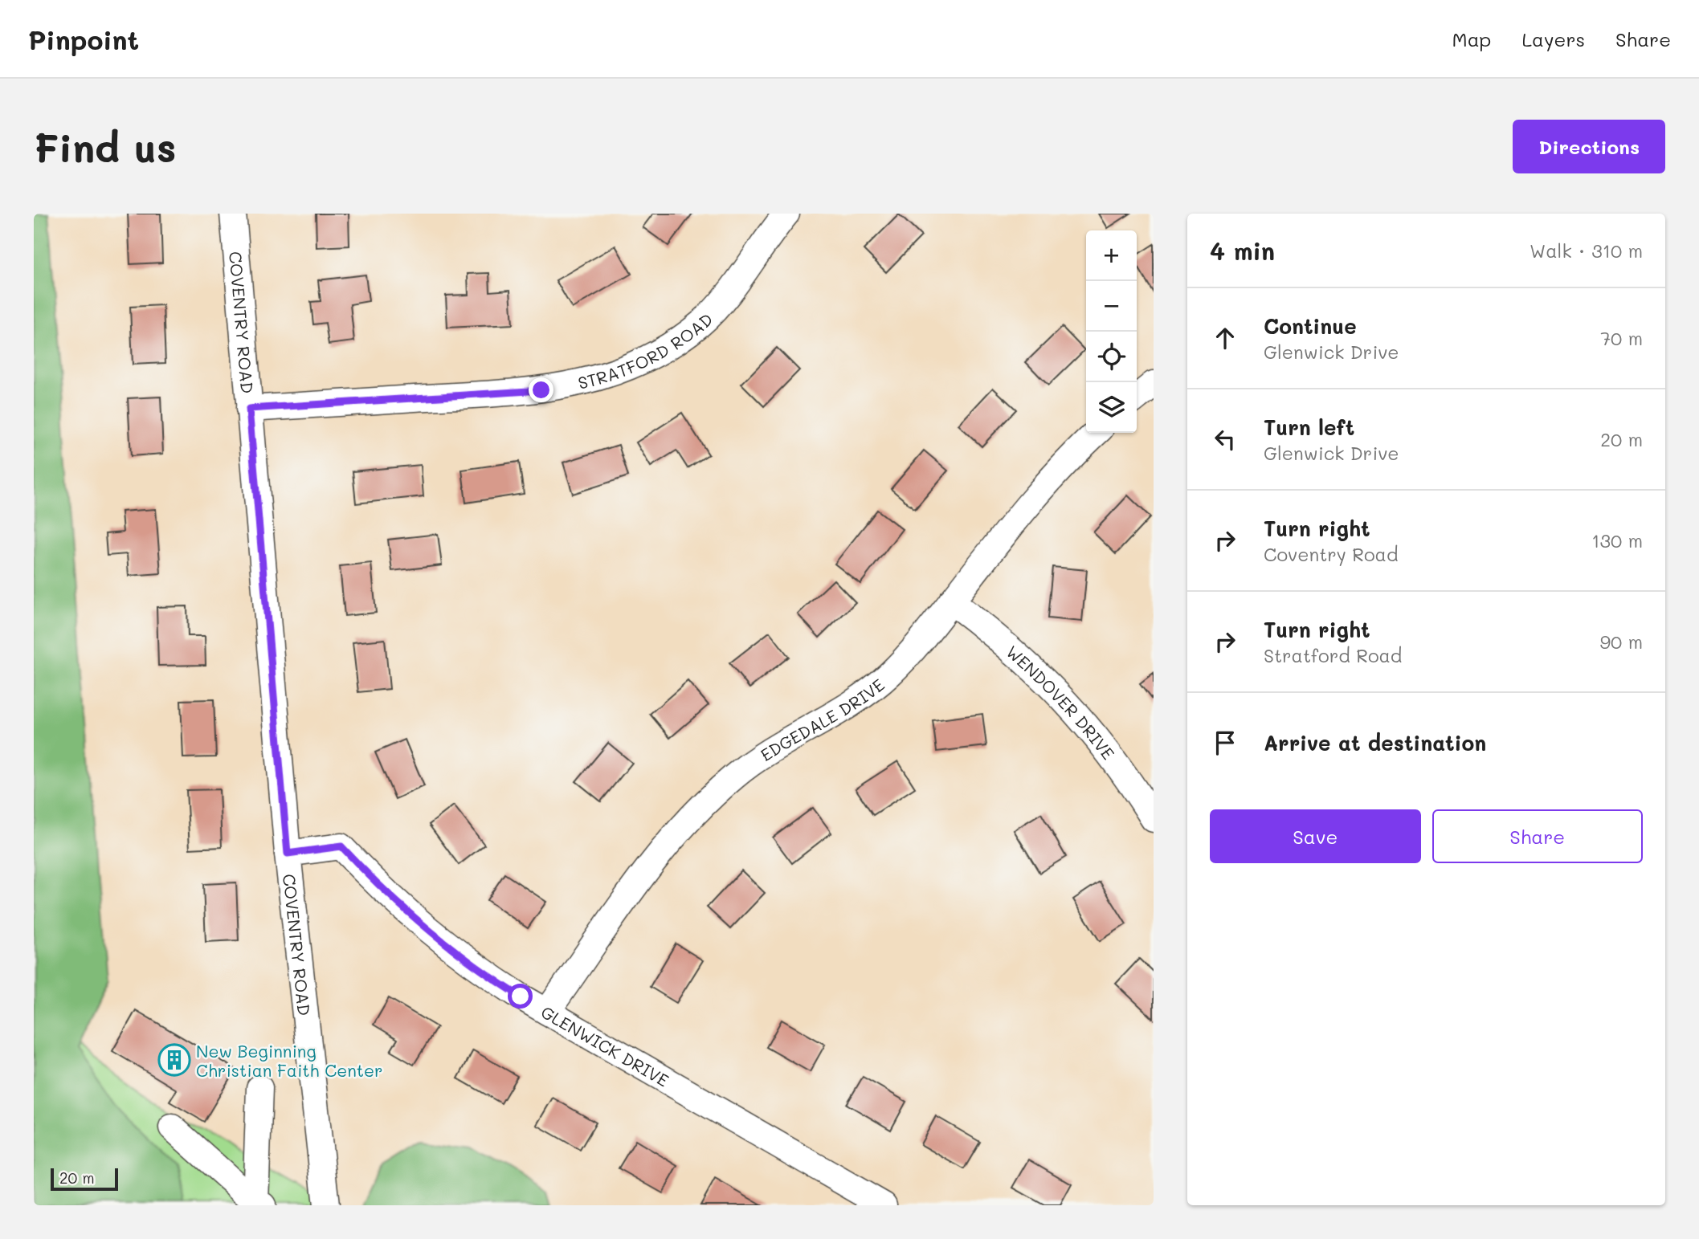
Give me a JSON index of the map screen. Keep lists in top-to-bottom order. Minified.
{"streets":{"street":["COVENTRY ROAD","STRATFORD ROAD","WENDOVER DRIVE","EDGEDALE DRIVE","GLENWICK DRIVE"]},"crossings":[["COVENTRY ROAD","STRATFORD ROAD"],["COVENTRY ROAD","GLENWICK DRIVE"],["WENDOVER DRIVE","EDGEDALE DRIVE"],["EDGEDALE DRIVE","GLENWICK DRIVE"]],"places":{"building":["New Beginning Christian Faith Center"]},"scale_bar":"20 m","page":{"header":"Pinpoint","nav":["Map","Layers","Share"],"buttons":["Directions",["Save","Share"]],"title":"Find us","heading":["4 min","Walk · 310 m"],"map_buttons":["+","−"],"list":[["Continue","Glenwick Drive","70 m"],["Turn left","Glenwick Drive","20 m"],["Turn right","Coventry Road","130 m"],["Turn right","Stratford Road","90 m"],"Arrive at destination"],"scale":"20 m"}}
